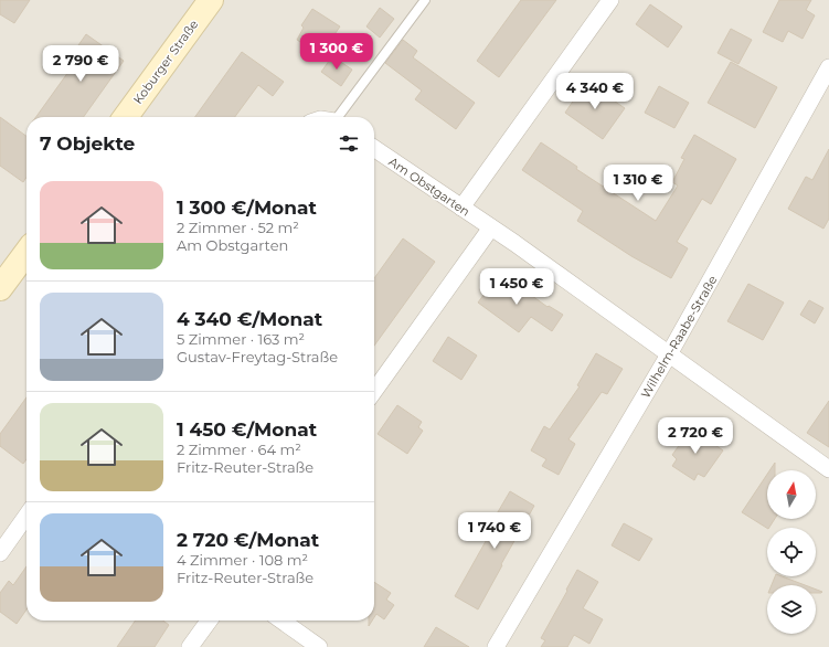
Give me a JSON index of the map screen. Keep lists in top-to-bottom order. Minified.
{"streets":{"main road":["Koburger Straße"],"street":["Am Obstgarten","Wilhelm-Raabe-Straße"]},"crossings":[["Am Obstgarten","Wilhelm-Raabe-Straße"]],"north":"top","page":{"price":["1 300 €","2 790 €","4 340 €","1 310 €","1 450 €","2 720 €","1 740 €"],"heading":"7 Objekte","list":[{"name":"1 300 €/Monat","note":"2 Zimmer · 52 m² · Am Obstgarten"},{"name":"4 340 €/Monat","note":"5 Zimmer · 163 m² · Gustav-Freytag-Straße"},{"name":"1 450 €/Monat","note":"2 Zimmer · 64 m² · Fritz-Reuter-Straße"},{"name":"2 720 €/Monat","note":"4 Zimmer · 108 m² · Fritz-Reuter-Straße"}]}}
